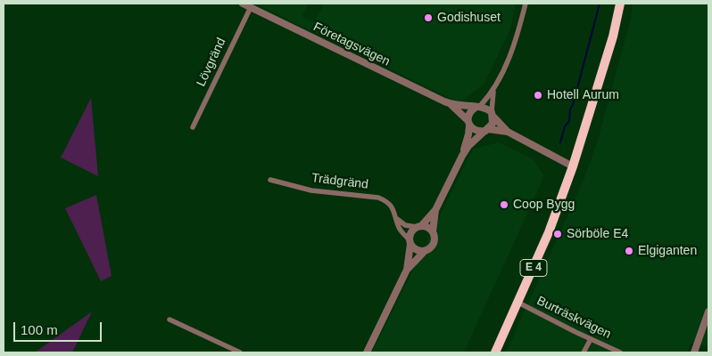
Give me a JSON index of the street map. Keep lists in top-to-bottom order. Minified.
{"streets":{"highway":["E 4"],"street":["Företagsvägen","Lövgränd","Trädgränd","Burträskvägen"]},"crossings":[["Företagsvägen","Lövgränd"],["E 4","Burträskvägen"]],"places":["Godishuset","Hotell Aurum","Coop Bygg","Sörböle E4","Elgiganten"],"scale_bar":"100 m"}
